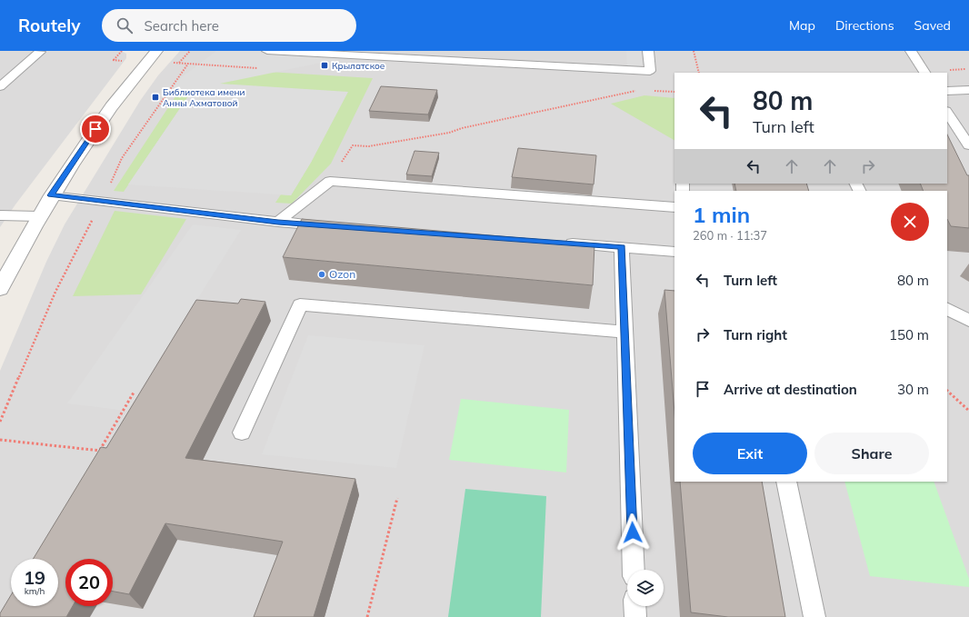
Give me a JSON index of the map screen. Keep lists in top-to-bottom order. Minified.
{"places":{"transit":["Крылатское","Библиотека имени Анны Ахматовой"],"other":["Ozon"]},"page":{"header":"Routely","search":"Search here","nav":["Map","Directions","Saved"],"turn":["80 m","Turn left"],"heading":["1 min","260 m · 11:37"],"list":[{"name":"Turn left","value":"80 m"},{"name":"Turn right","value":"150 m"},{"name":"Arrive at destination","value":"30 m"}],"buttons":["Exit","Share"],"speed":"19 km/h","limit":"20"}}
